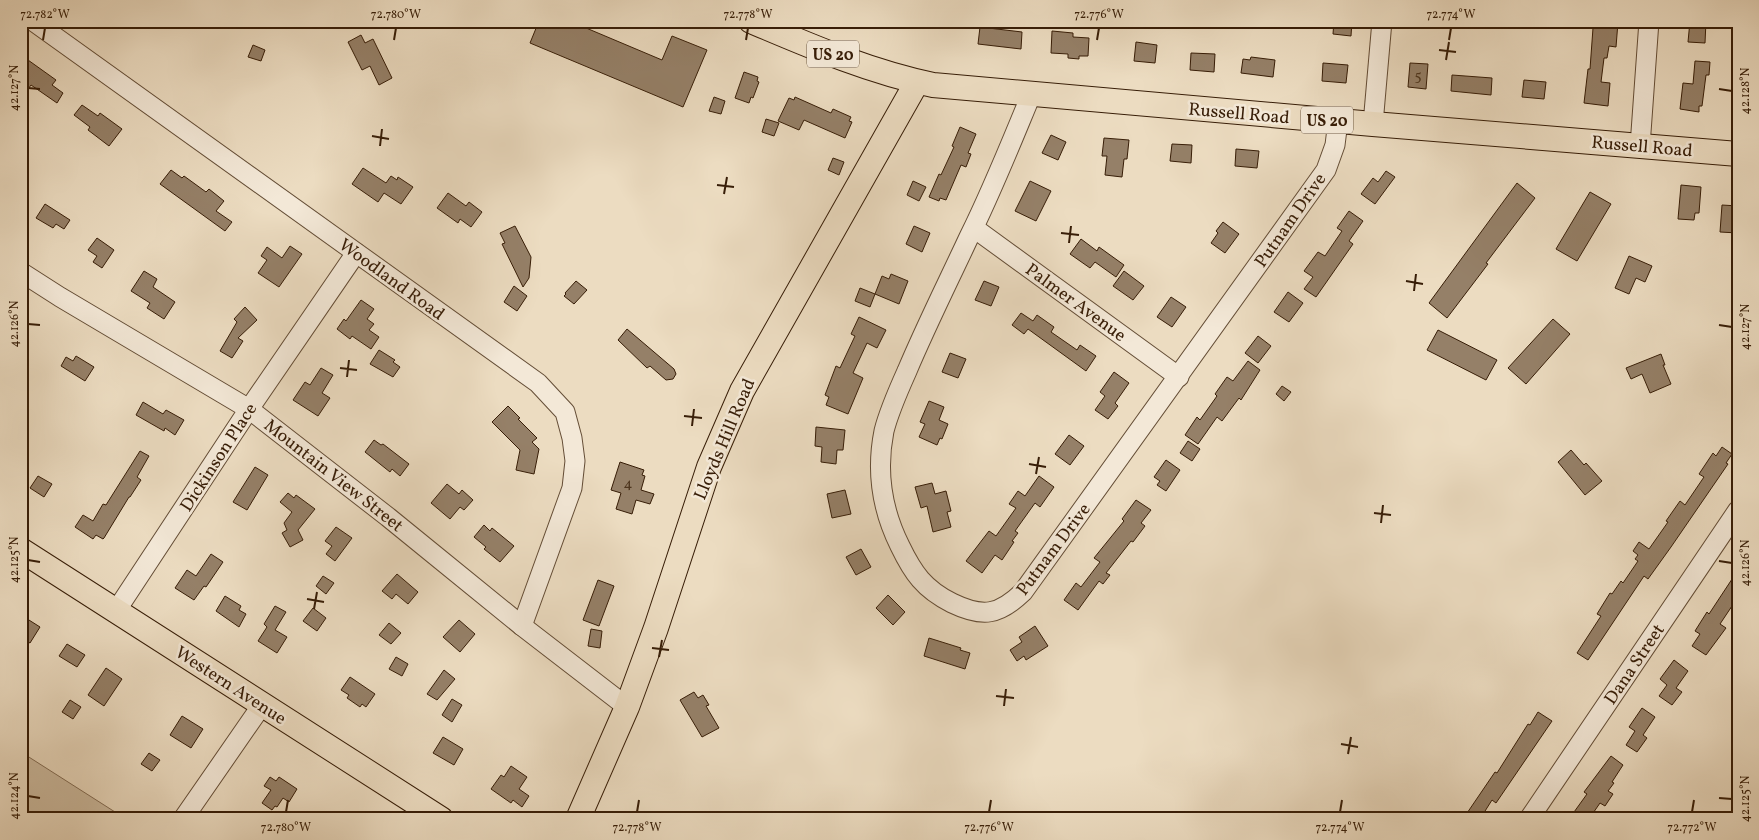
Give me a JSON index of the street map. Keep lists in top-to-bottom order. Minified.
{"streets":{"main road":["US 20","Russell Road","Lloyds Hill Road","Western Avenue"],"street":["Putnam Drive","Woodland Road","Palmer Avenue","Dickinson Place","Mountain View Street","Dana Street"]},"crossings":[["Russell Road","Putnam Drive"],["Russell Road","Lloyds Hill Road"],["Putnam Drive","Palmer Avenue"],["Woodland Road","Dickinson Place"],["Woodland Road","Mountain View Street"],["Lloyds Hill Road","Mountain View Street"],["Dickinson Place","Mountain View Street"],["Dickinson Place","Western Avenue"]],"house_numbers":["5","4"],"coordinates":["72.782°W","72.780°W","72.778°W","72.776°W","72.774°W","42.127°N","42.128°N","42.126°N","42.125°N","42.124°N","72.772°W"]}
